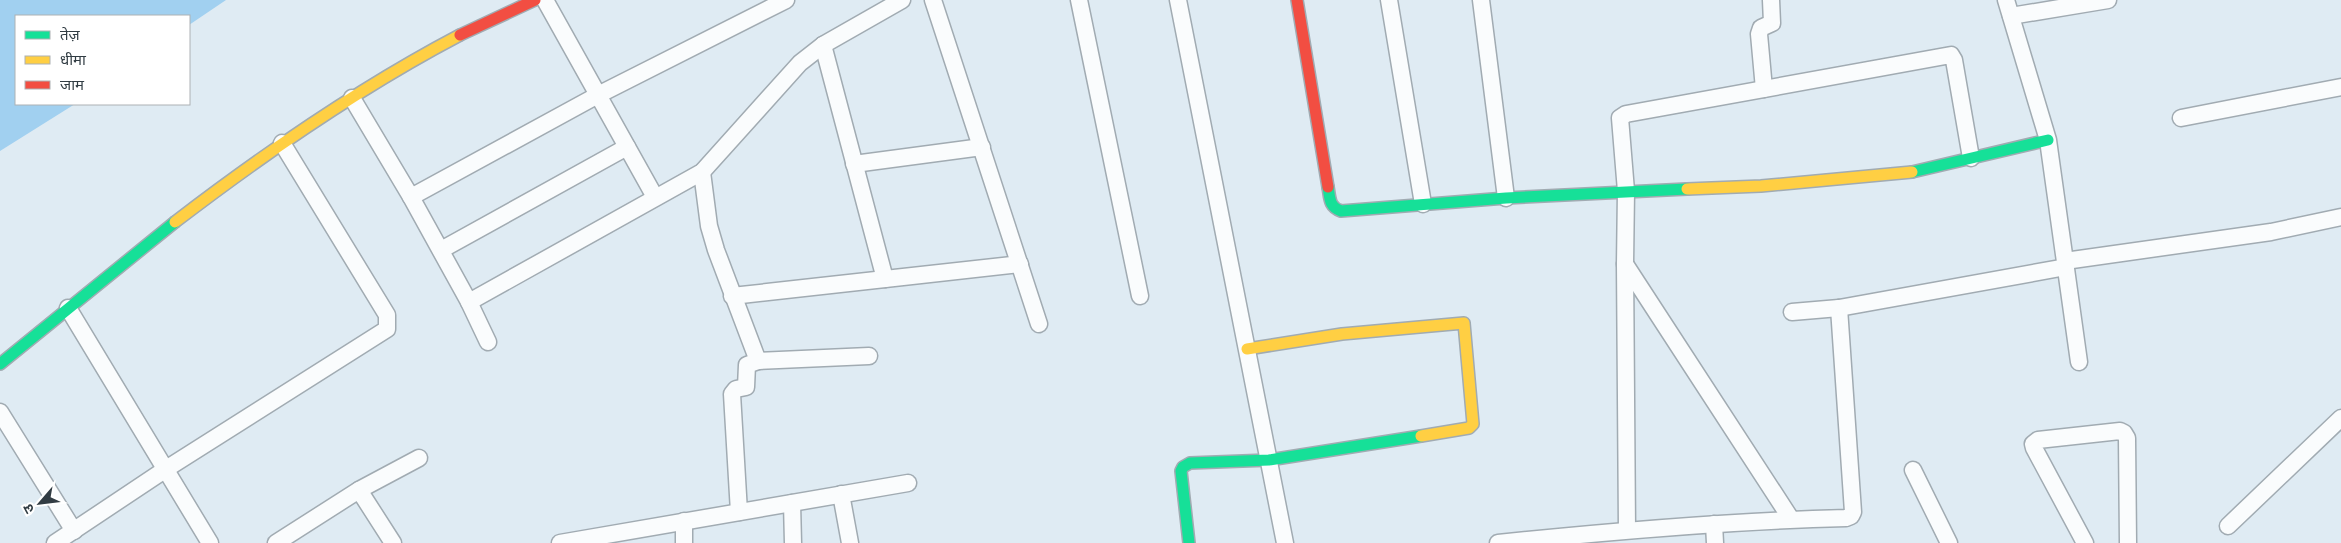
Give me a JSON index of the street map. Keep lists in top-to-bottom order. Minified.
{"legend":["तेज़","धीमा","जाम"],"north":"bottom left"}
